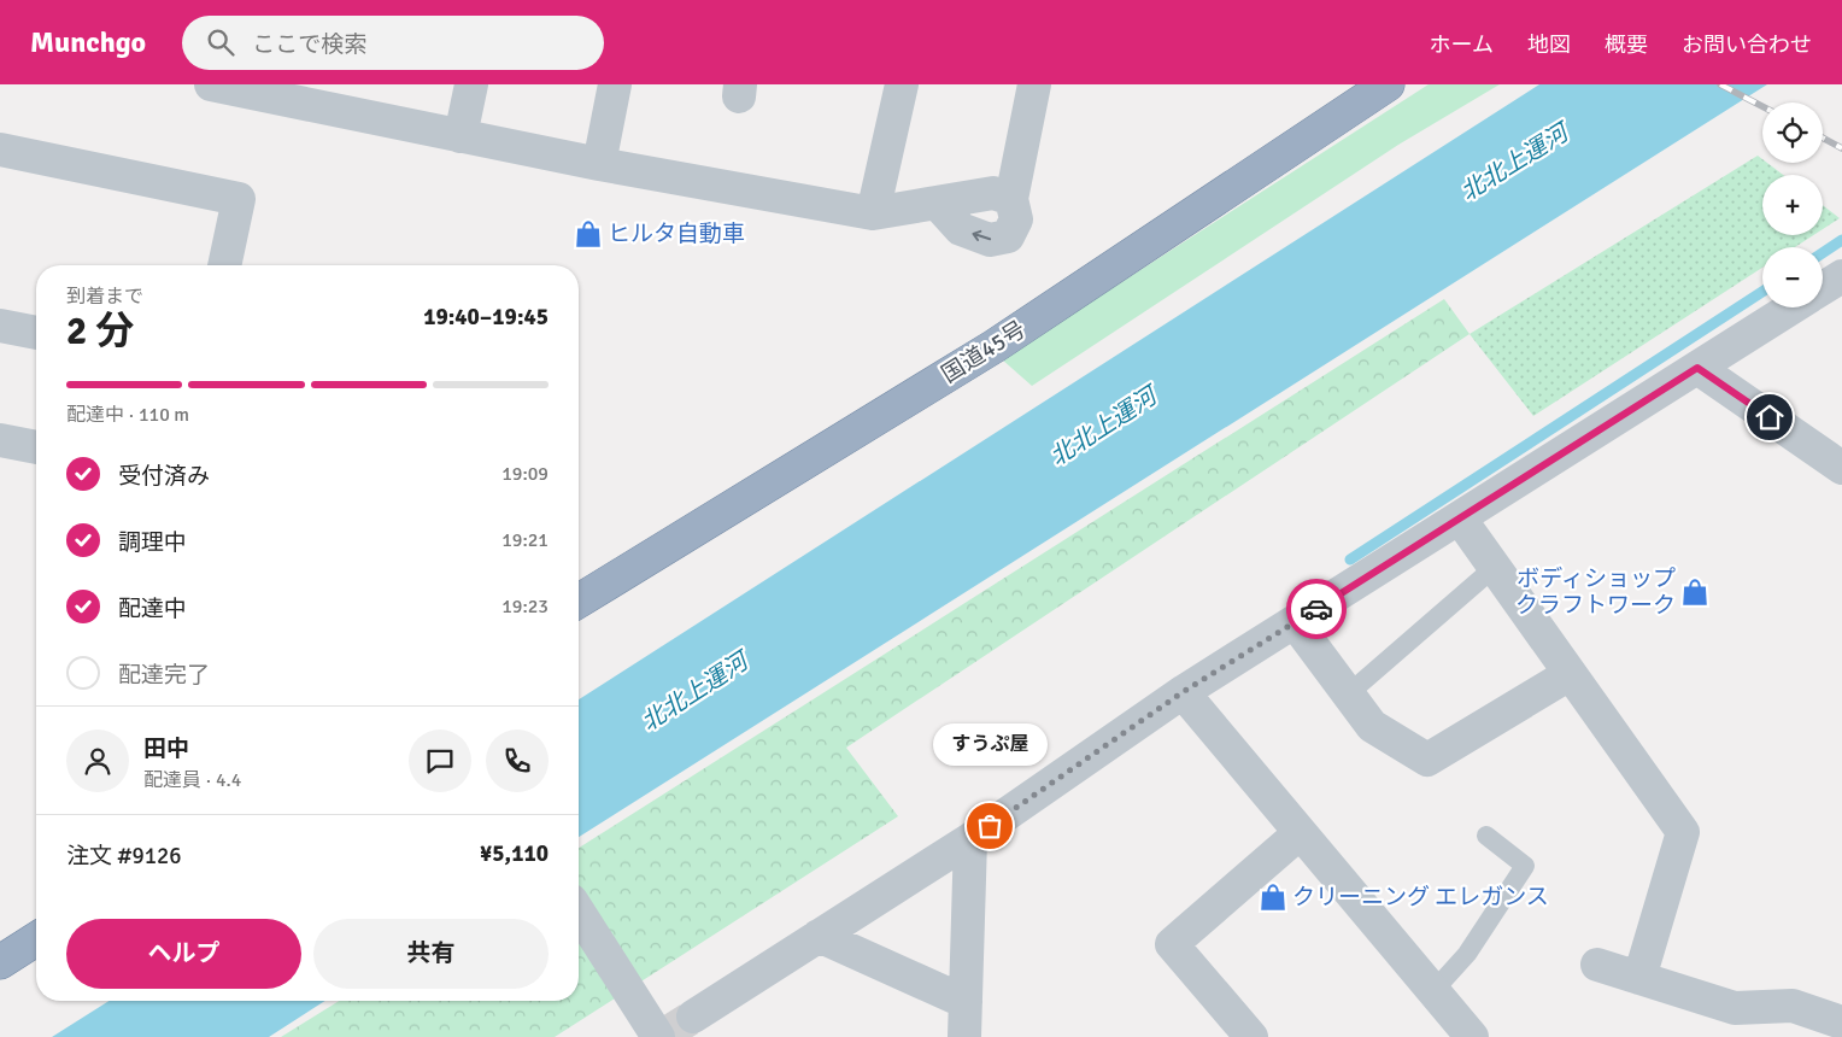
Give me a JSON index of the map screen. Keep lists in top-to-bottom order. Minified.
{"streets":{"highway":["国道45号"]},"water":["北北上運河"],"places":{"shop":["ヒルタ自動車","ボディショップ クラフトワーク","クリーニング エレガンス"],"other":["すうぷ屋"]},"page":{"header":"Munchgo","search":"ここで検索","nav":["ホーム","地図","概要","お問い合わせ"],"map_buttons":["+","−"],"heading":["2 分","到着まで","19:40–19:45"],"panel":["田中","配達員 · 4.4","注文 #9126","¥5,110"],"bar":"配達中 · 110 m","list":[["受付済み","19:09"],["調理中","19:21"],["配達中","19:23"],"配達完了"],"bubble":"すうぷ屋","buttons":["ヘルプ","共有"]}}
